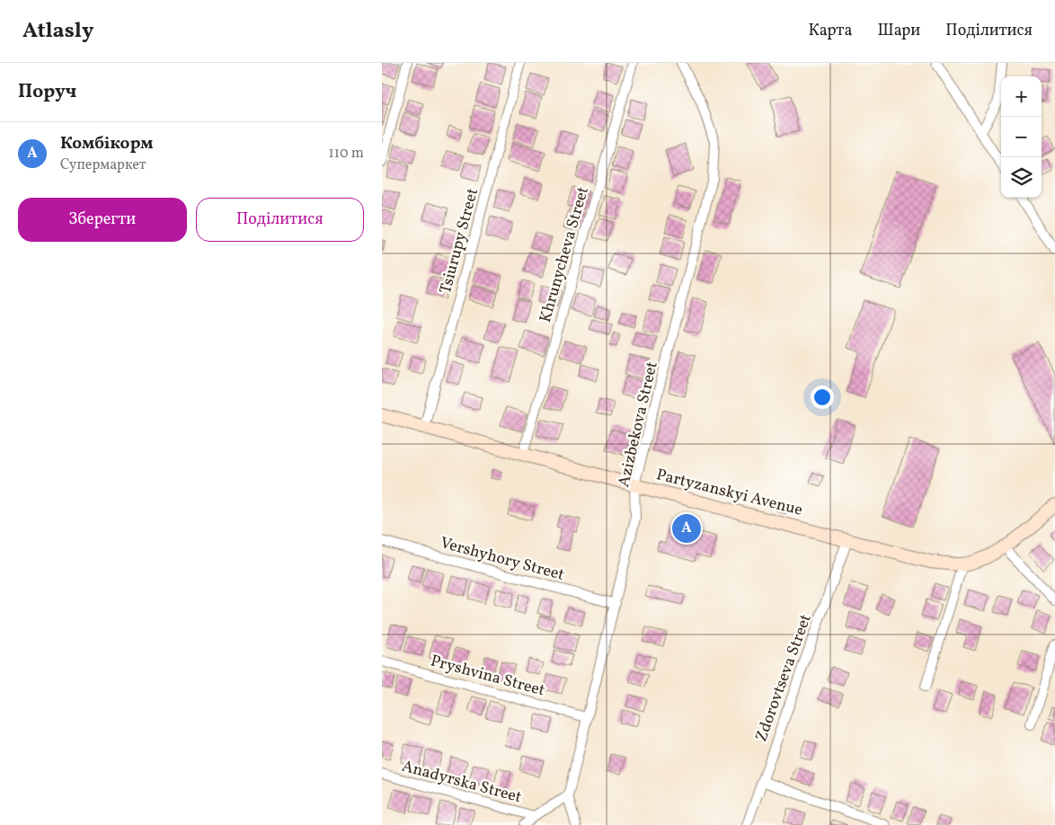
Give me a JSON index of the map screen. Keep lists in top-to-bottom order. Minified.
{"streets":{"street":["Tsiurupy Street","Khrunycheva Street","Azizbekova Street","Partyzanskyi Avenue","Vershyhory Street","Pryshvina Street","Zdorovtseva Street","Anadyrska Street"]},"crossings":[["Tsiurupy Street","Partyzanskyi Avenue"],["Khrunycheva Street","Partyzanskyi Avenue"],["Azizbekova Street","Partyzanskyi Avenue"],["Azizbekova Street","Vershyhory Street"],["Azizbekova Street","Pryshvina Street"],["Partyzanskyi Avenue","Zdorovtseva Street"]],"page":{"header":"Atlasly","nav":["Карта","Шари","Поділитися"],"heading":"Поруч","map_buttons":["+","−"],"list":[{"mark":"A","name":"Комбікорм","note":"Супермаркет","value":"110 m"}],"buttons":["Зберегти","Поділитися"],"pins":"A"}}
